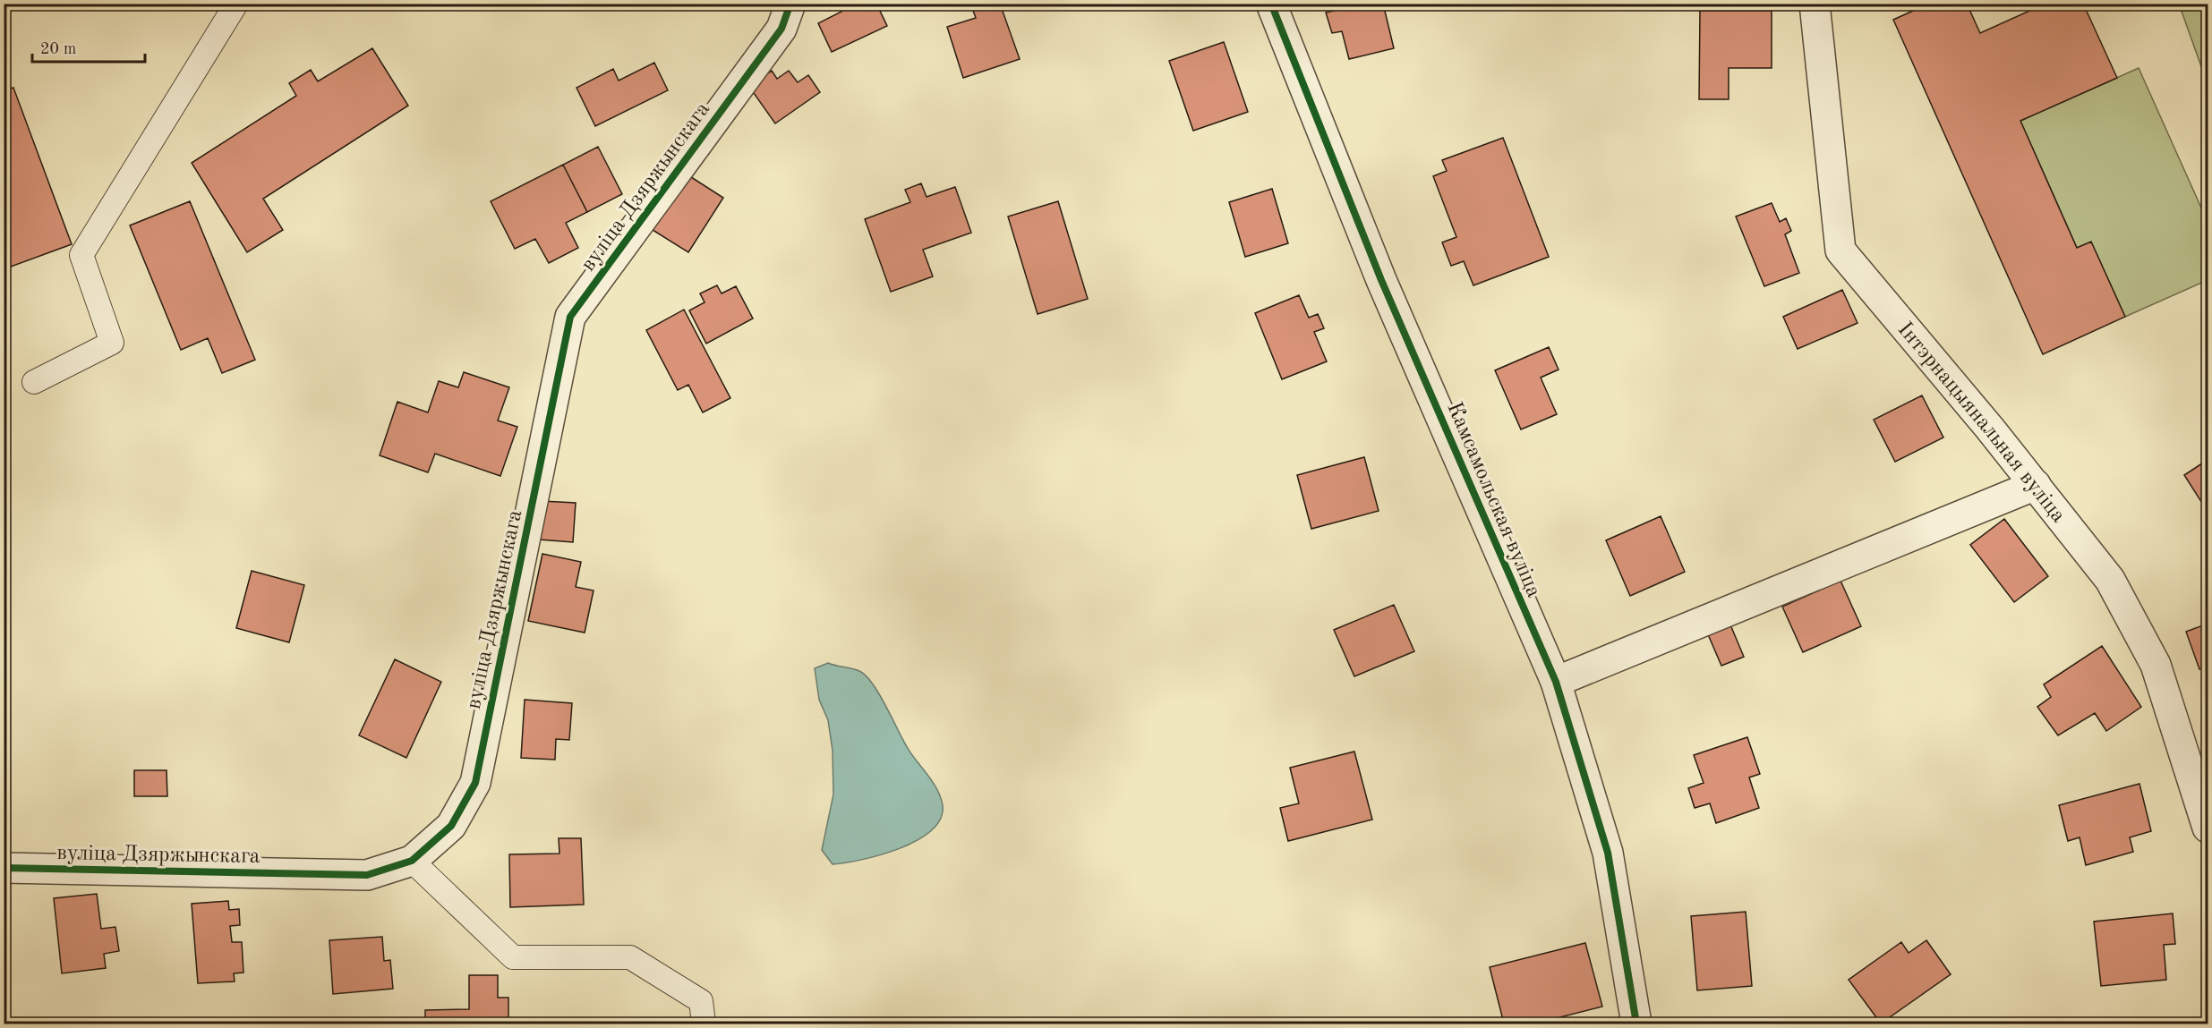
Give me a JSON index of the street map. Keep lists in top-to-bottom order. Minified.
{"streets":{"street":["вуліца Дзяржынскага","Інтэрнацыянальная вуліца","Камсамольская вуліца"]},"scale_bar":"20 m"}
